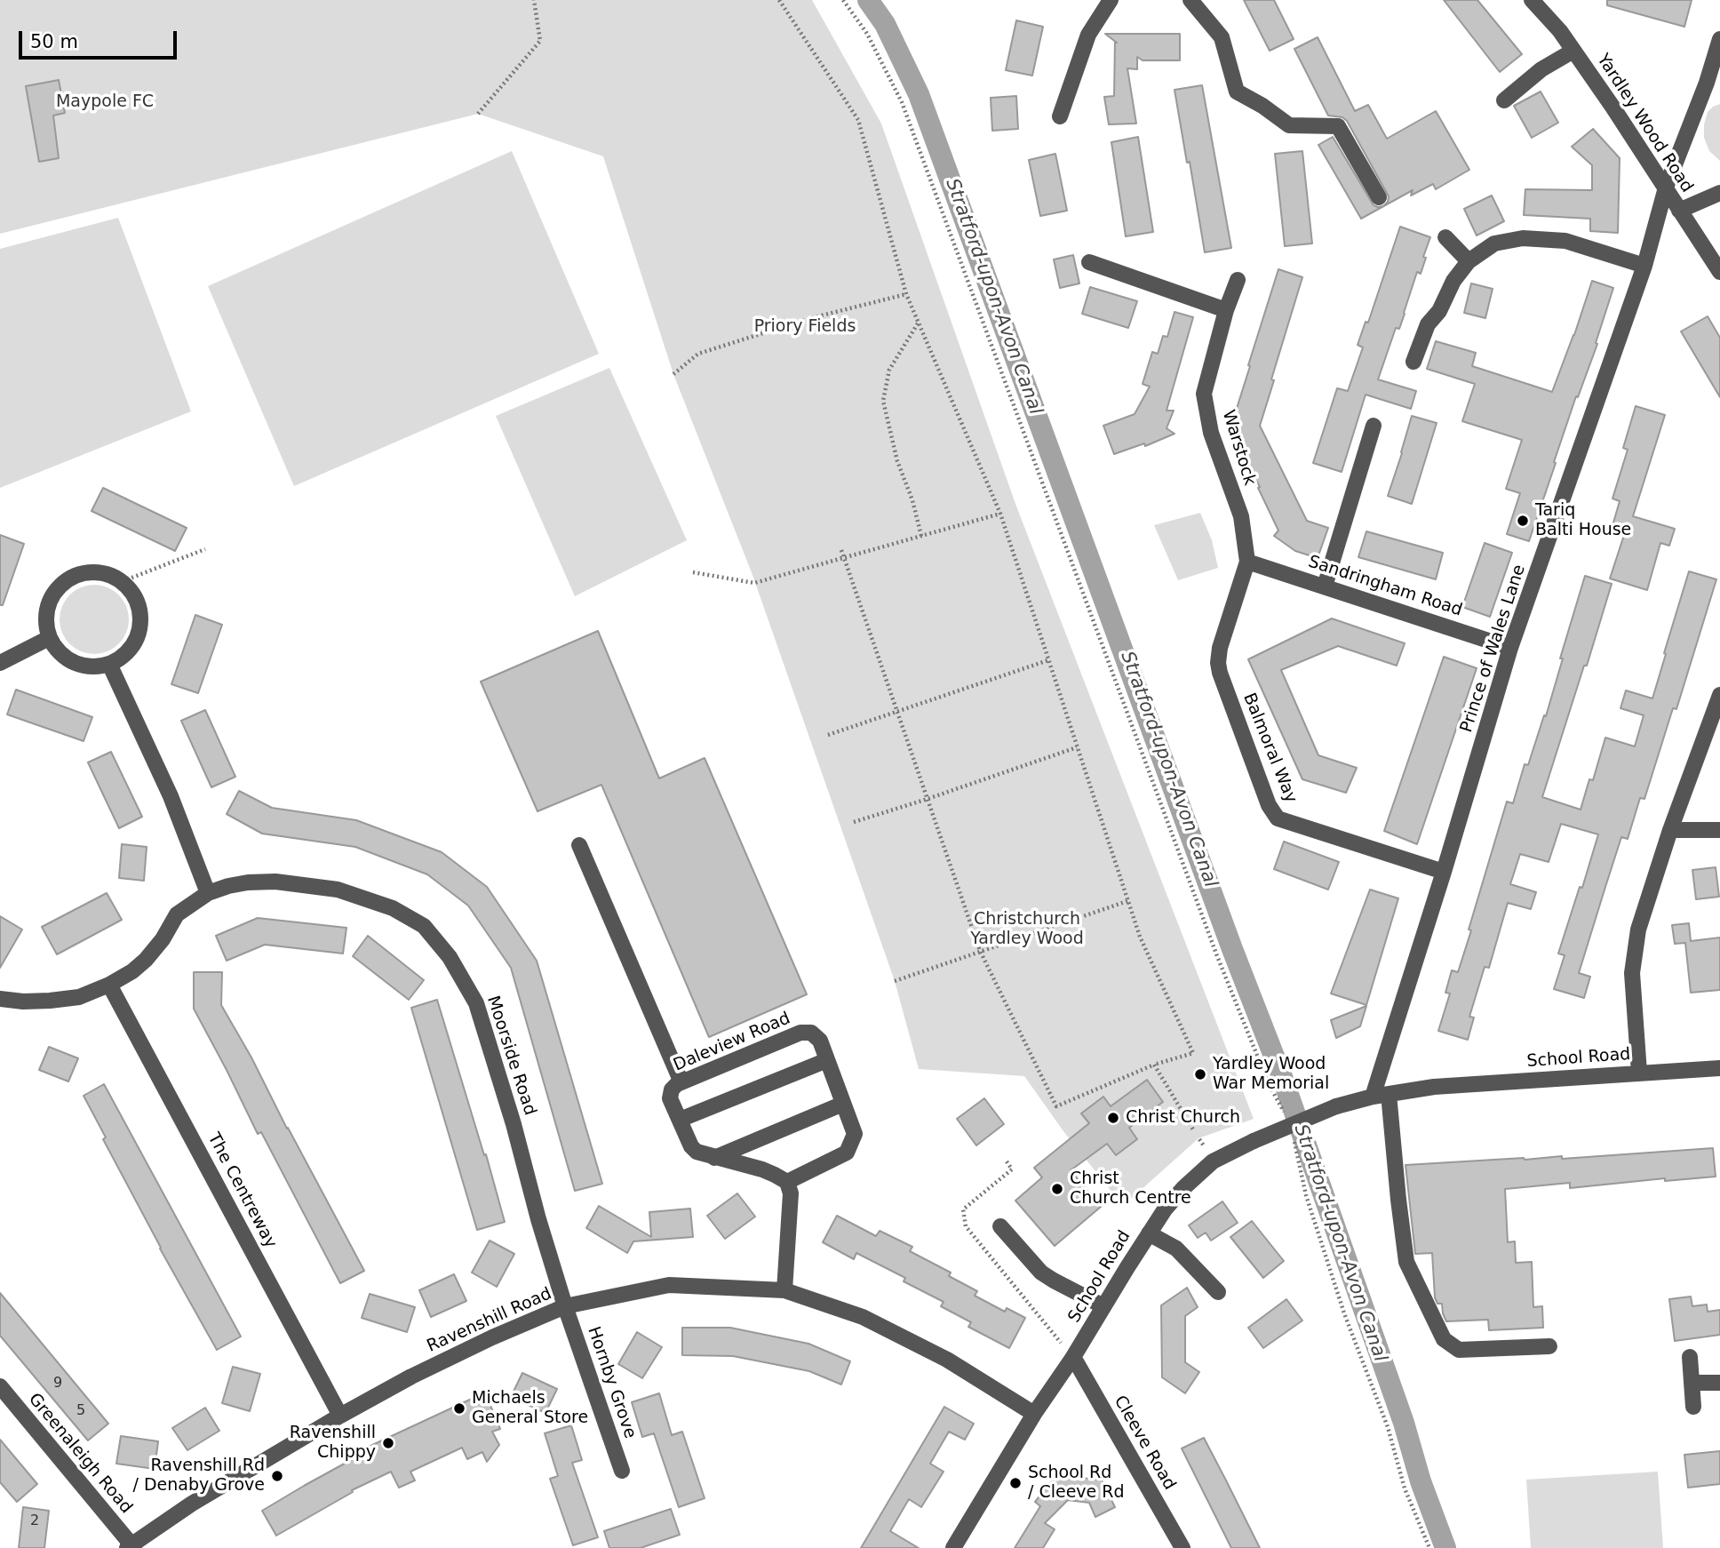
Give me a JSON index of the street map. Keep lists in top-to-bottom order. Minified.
{"streets":{"street":["Yardley Wood Road","Warstock","Sandringham Road","Prince of Wales Lane","Balmoral Way","Daleview Road","Moorside Road","School Road","The Centreway","Ravenshill Road","Hornby Grove","Cleeve Road","Greenaleigh Road"]},"crossings":[["Yardley Wood Road","Prince of Wales Lane"],["Warstock","Sandringham Road"],["Warstock","Balmoral Way"],["Sandringham Road","Prince of Wales Lane"],["Sandringham Road","Balmoral Way"],["Prince of Wales Lane","Balmoral Way"],["Prince of Wales Lane","School Road"],["Moorside Road","Ravenshill Road"],["Moorside Road","Hornby Grove"],["School Road","Ravenshill Road"],["School Road","Cleeve Road"],["The Centreway","Ravenshill Road"],["Ravenshill Road","Hornby Grove"],["Ravenshill Road","Greenaleigh Road"]],"water":["Stratford-upon-Avon Canal"],"parks":["Maypole FC","Priory Fields","Christchurch Yardley Wood"],"places":["Tariq Balti House","Yardley Wood War Memorial","Christ Church","Christ Church Centre","Michaels General Store","Ravenshill Chippy","Ravenshill Rd / Denaby Grove","School Rd / Cleeve Rd"],"house_numbers":["9","5","2"],"scale_bar":"50 m"}
